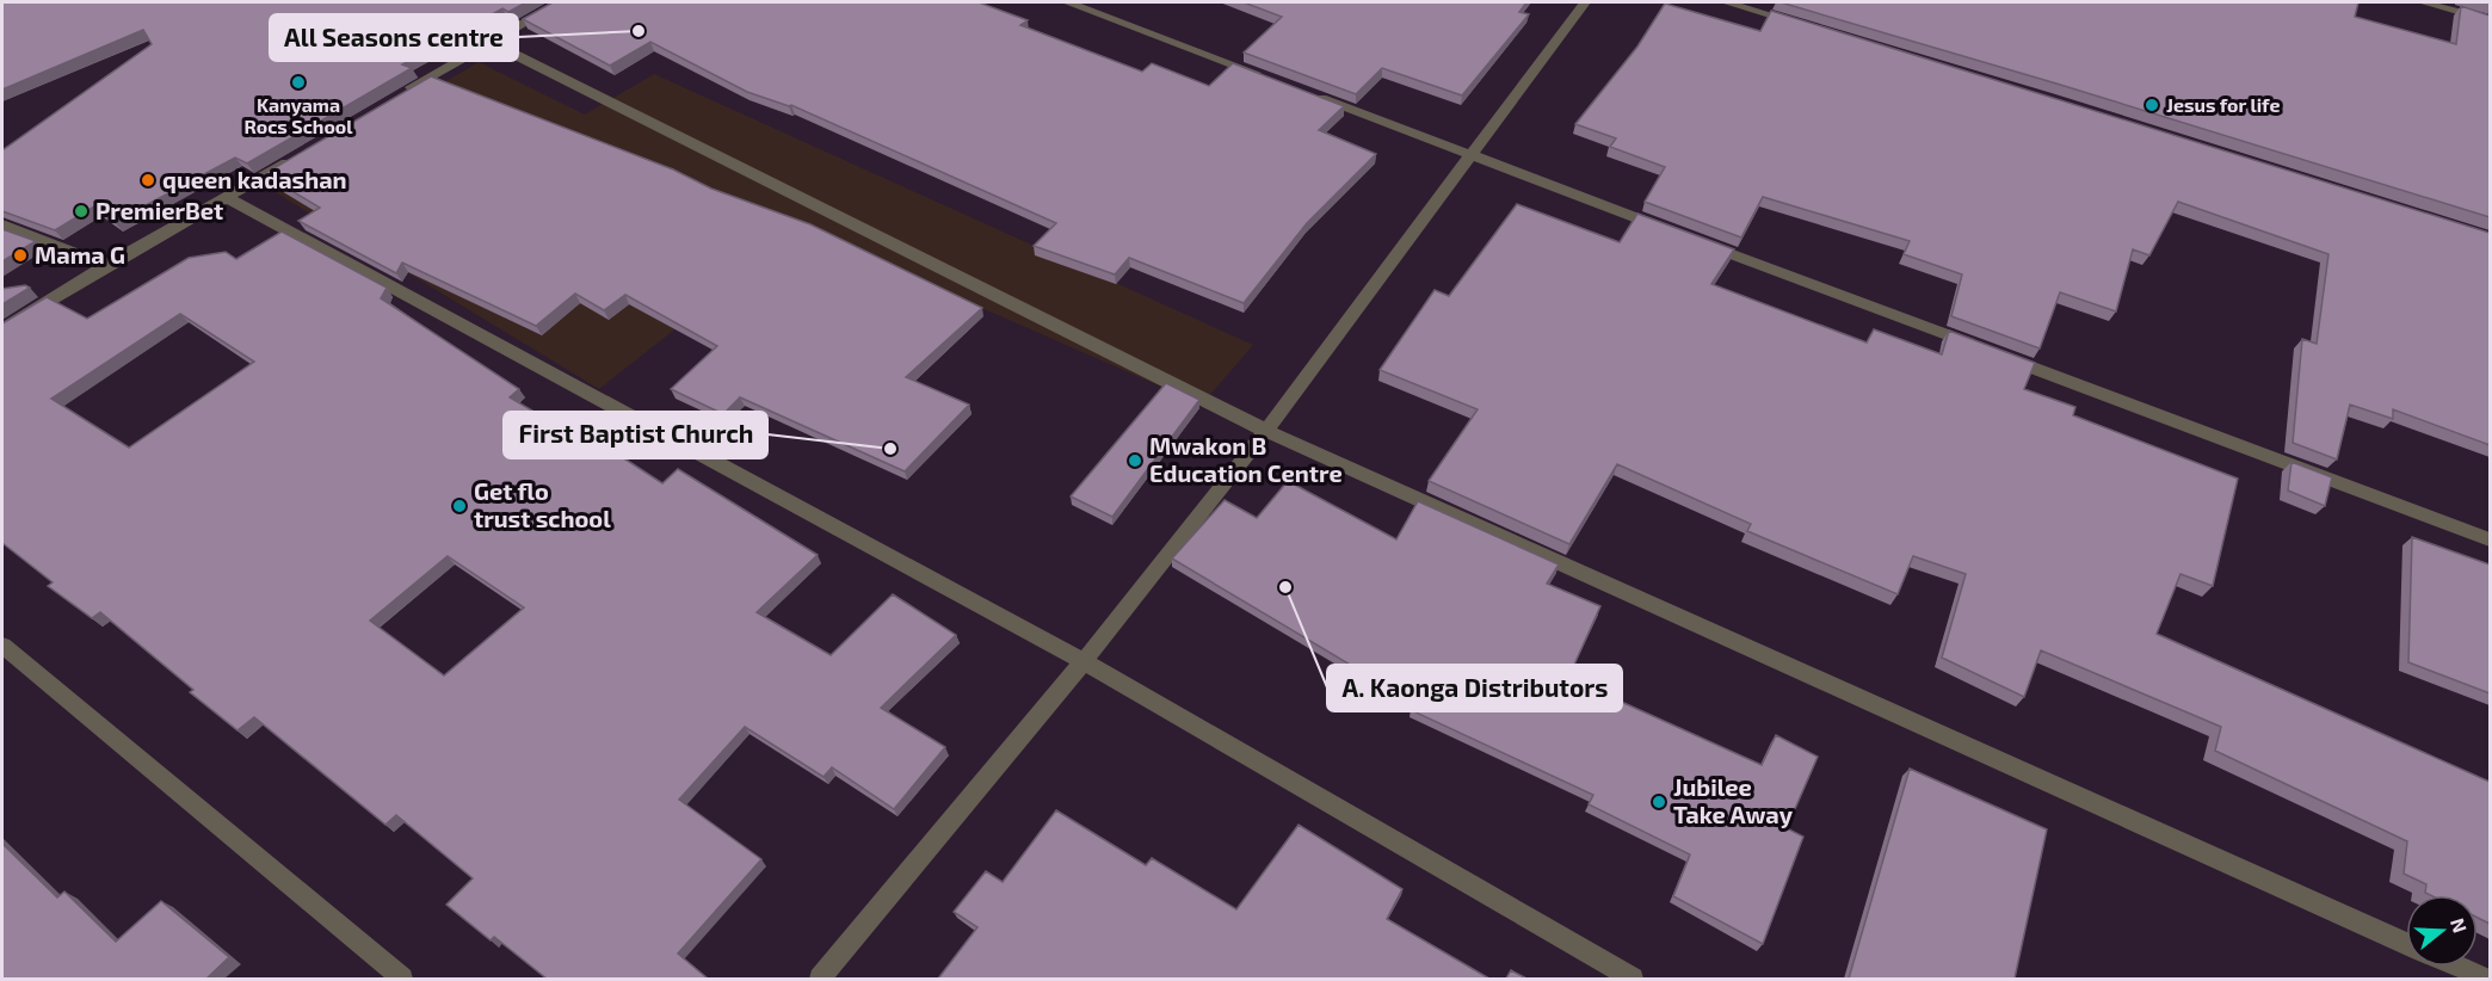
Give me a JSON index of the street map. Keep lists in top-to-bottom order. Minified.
{"places":["All Seasons centre","Kanyama Rocs School","Jesus for life","queen kadashan","PremierBet","Mama G","First Baptist Church","Mwakon B Education Centre","Get flo trust school","A. Kaonga Distributors","Jubilee Take Away"],"north":"right"}
